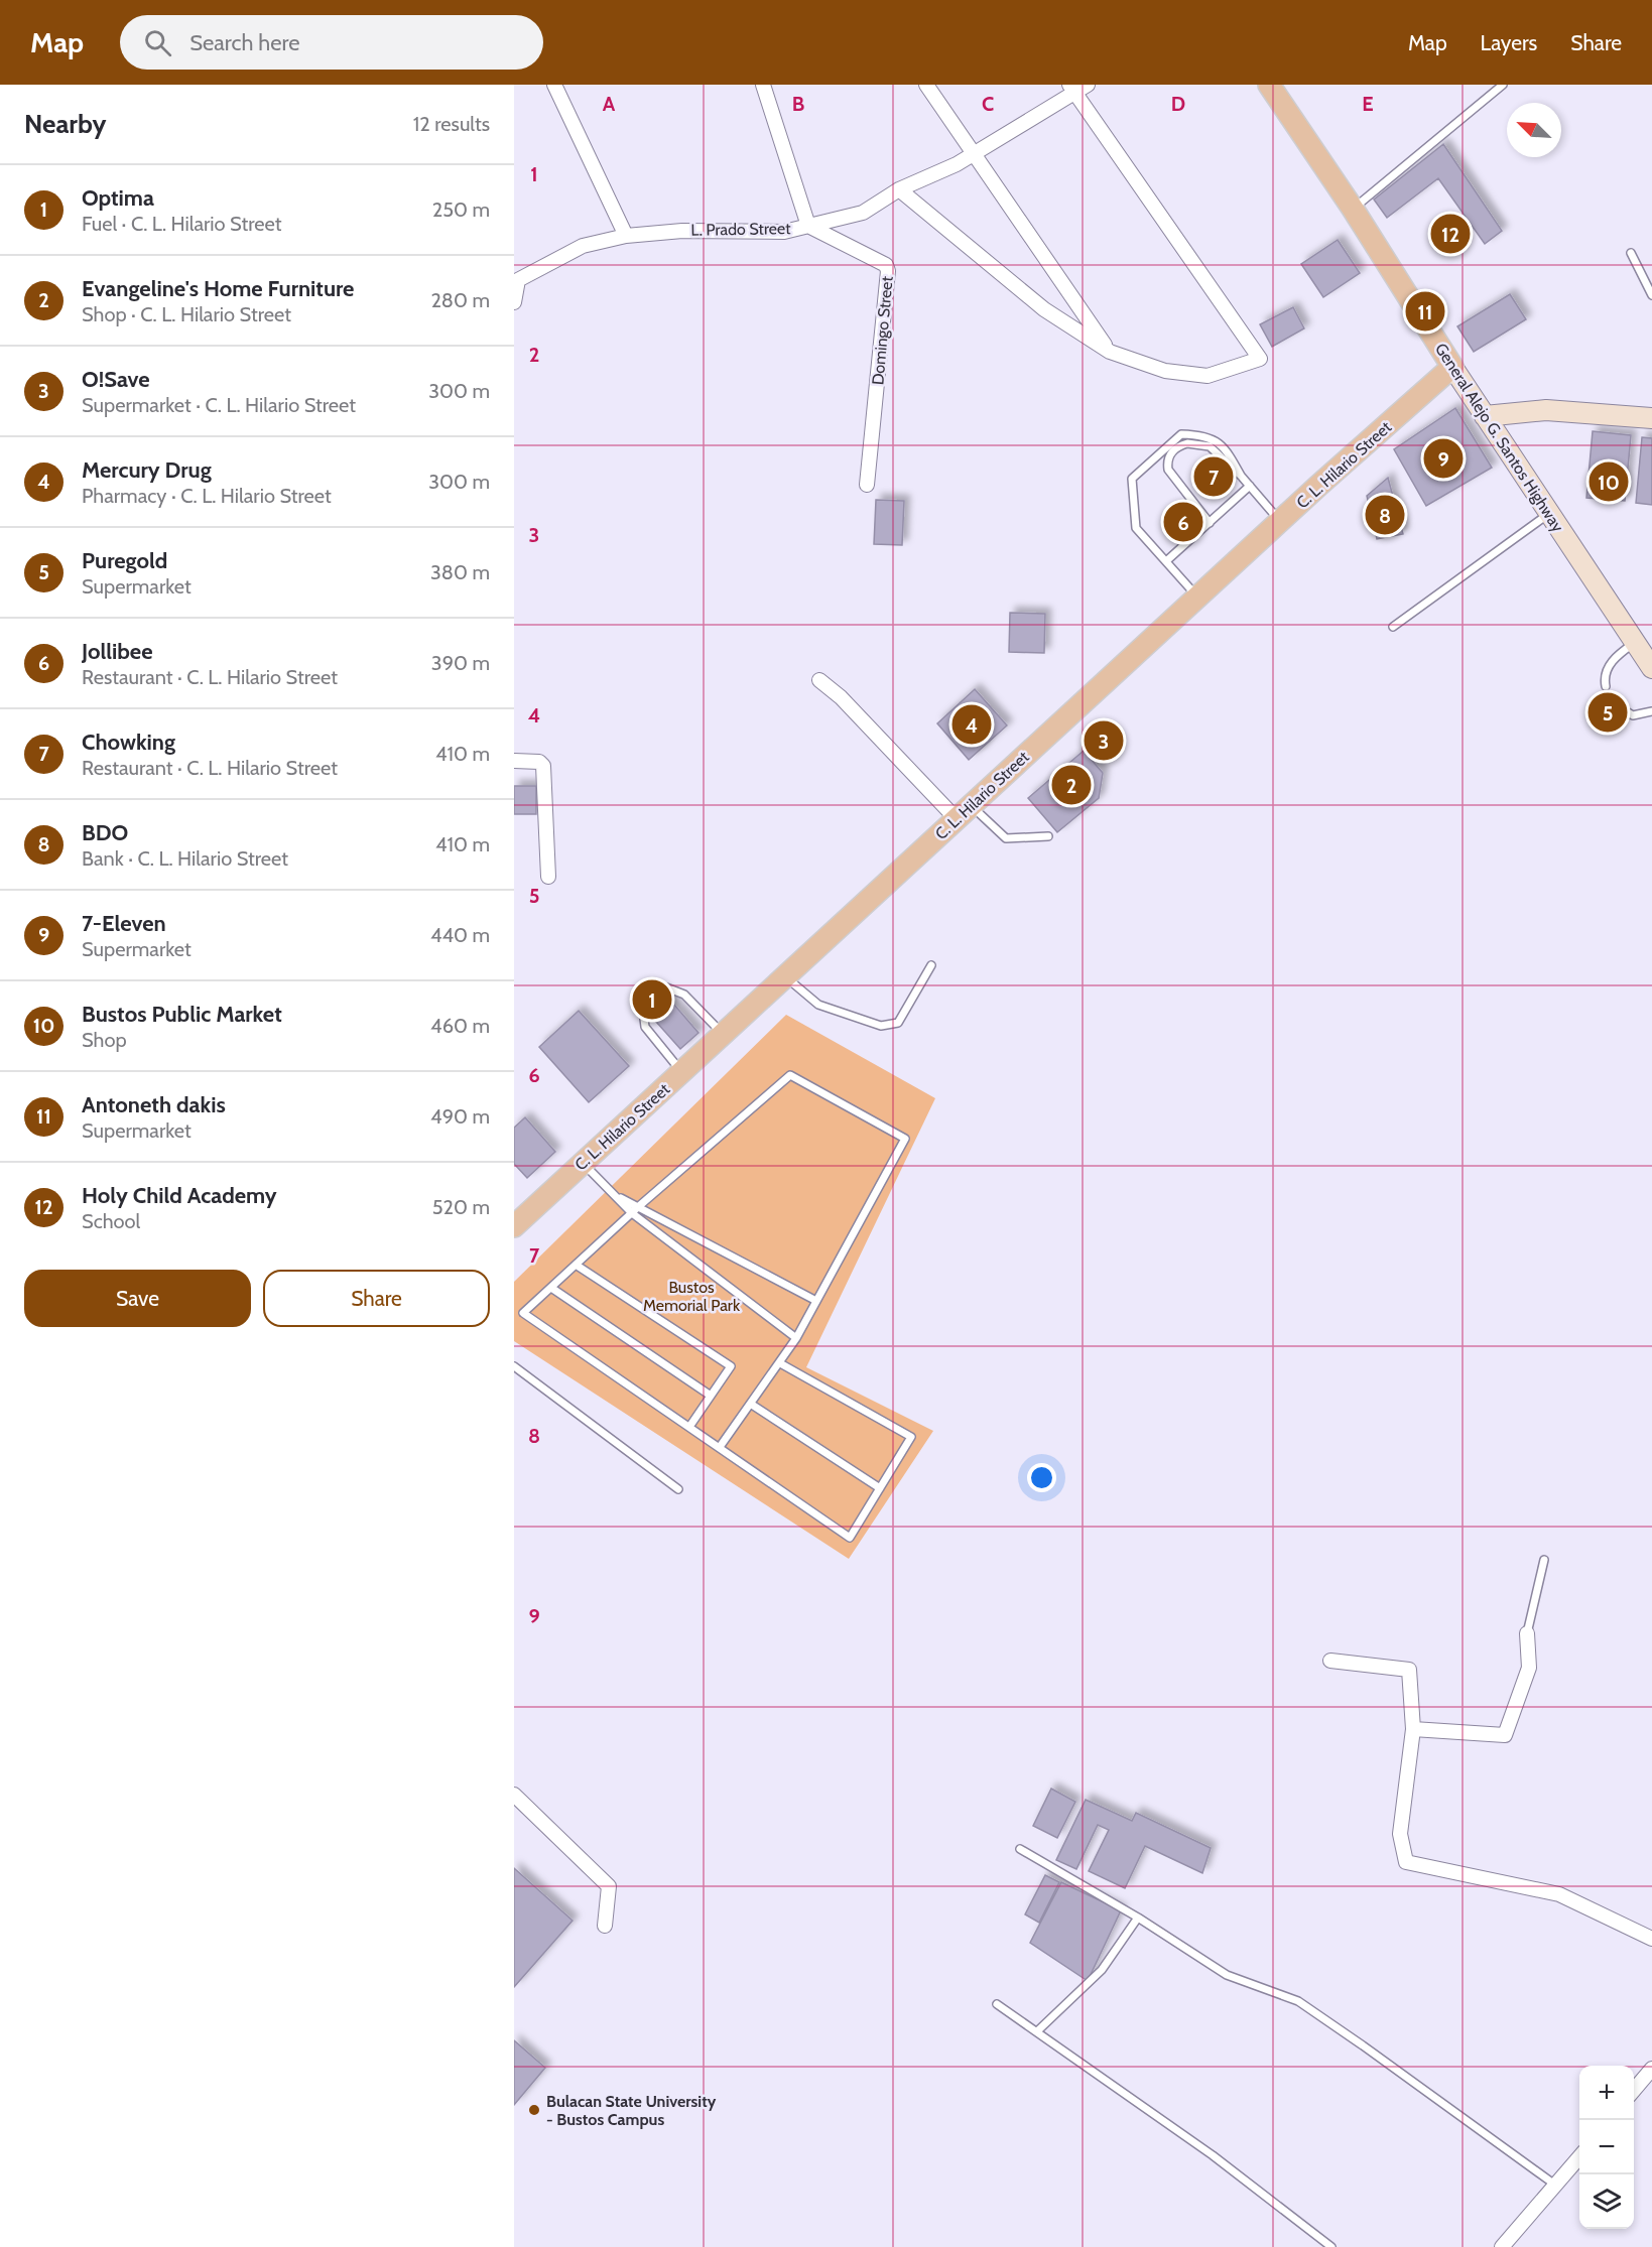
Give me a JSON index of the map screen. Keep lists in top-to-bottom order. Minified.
{"streets":{"main road":["General Alejo G. Santos Highway","C. L. Hilario Street"],"street":["L. Prado Street","Domingo Street"]},"crossings":[["L. Prado Street","Domingo Street"],["General Alejo G. Santos Highway","C. L. Hilario Street"]],"parks":["Bustos Memorial Park"],"places":["Bulacan State University - Bustos Campus"],"north":"top left","page":{"header":"Map","search":"Search here","nav":["Map","Layers","Share"],"heading":["Nearby","12 results"],"list":[{"mark":"1","name":"Optima","note":"Fuel · C. L. Hilario Street","value":"250 m"},{"mark":"2","name":"Evangeline's Home Furniture","note":"Shop · C. L. Hilario Street","value":"280 m"},{"mark":"3","name":"O!Save","note":"Supermarket · C. L. Hilario Street","value":"300 m"},{"mark":"4","name":"Mercury Drug","note":"Pharmacy · C. L. Hilario Street","value":"300 m"},{"mark":"5","name":"Puregold","note":"Supermarket","value":"380 m"},{"mark":"6","name":"Jollibee","note":"Restaurant · C. L. Hilario Street","value":"390 m"},{"mark":"7","name":"Chowking","note":"Restaurant · C. L. Hilario Street","value":"410 m"},{"mark":"8","name":"BDO","note":"Bank · C. L. Hilario Street","value":"410 m"},{"mark":"9","name":"7-Eleven","note":"Supermarket","value":"440 m"},{"mark":"10","name":"Bustos Public Market","note":"Shop","value":"460 m"},{"mark":"11","name":"Antoneth dakis","note":"Supermarket","value":"490 m"},{"mark":"12","name":"Holy Child Academy","note":"School","value":"520 m"}],"pins":["12","11","9","7","10","8","6","5","4","3","2","1"],"buttons":["Save","Share"],"map_buttons":["+","−"]},"grid":{"columns":["A","B","C","D","E"],"rows":["1","2","3","4","5","6","7","8","9"]}}
